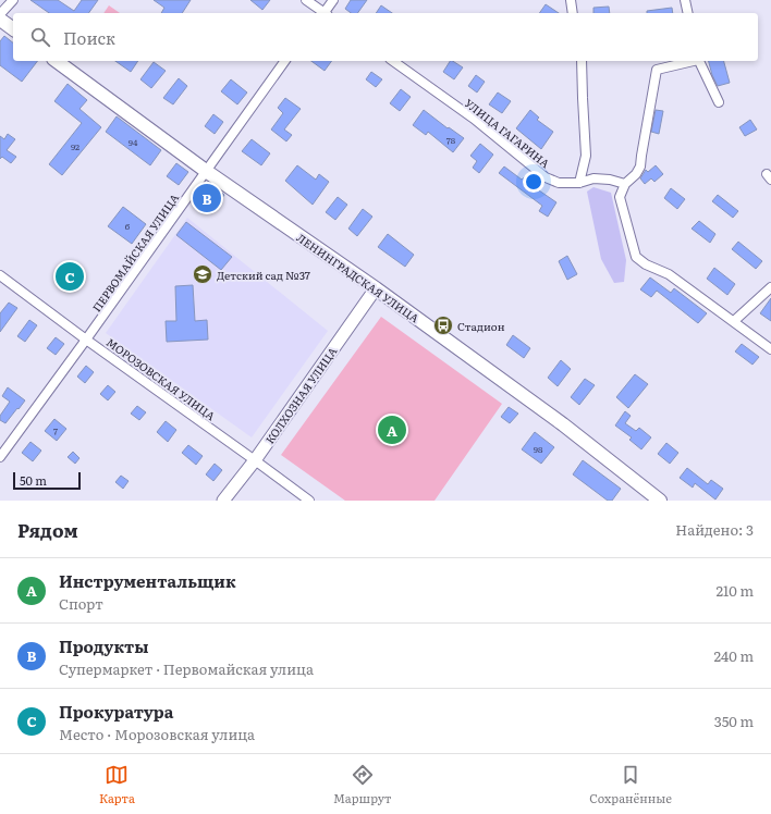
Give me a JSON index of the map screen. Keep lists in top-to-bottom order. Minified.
{"streets":{"main road":["ЛЕНИНГРАДСКАЯ УЛИЦА","КОЛХОЗНАЯ УЛИЦА"],"street":["УЛИЦА ГАГАРИНА","ПЕРВОМАЙСКАЯ УЛИЦА","МОРОЗОВСКАЯ УЛИЦА"]},"crossings":[["ПЕРВОМАЙСКАЯ УЛИЦА","ЛЕНИНГРАДСКАЯ УЛИЦА"],["ПЕРВОМАЙСКАЯ УЛИЦА","МОРОЗОВСКАЯ УЛИЦА"],["ЛЕНИНГРАДСКАЯ УЛИЦА","КОЛХОЗНАЯ УЛИЦА"],["МОРОЗОВСКАЯ УЛИЦА","КОЛХОЗНАЯ УЛИЦА"]],"places":{"school or university":["Детский сад №37"],"bus stop":["Стадион"]},"house_numbers":["78","94","92","6","7","98"],"scale_bar":"50 m","page":{"search":"Поиск","pins":["B","C","A"],"scale":"50 m","heading":["Рядом","Найдено: 3"],"list":[{"mark":"A","name":"Инструментальщик","note":"Спорт","value":"210 m"},{"mark":"B","name":"Продукты","note":"Супермаркет · Первомайская улица","value":"240 m"},{"mark":"C","name":"Прокуратура","note":"Место · Морозовская улица","value":"350 m"}],"nav":["Карта","Маршрут","Сохранённые"]}}
